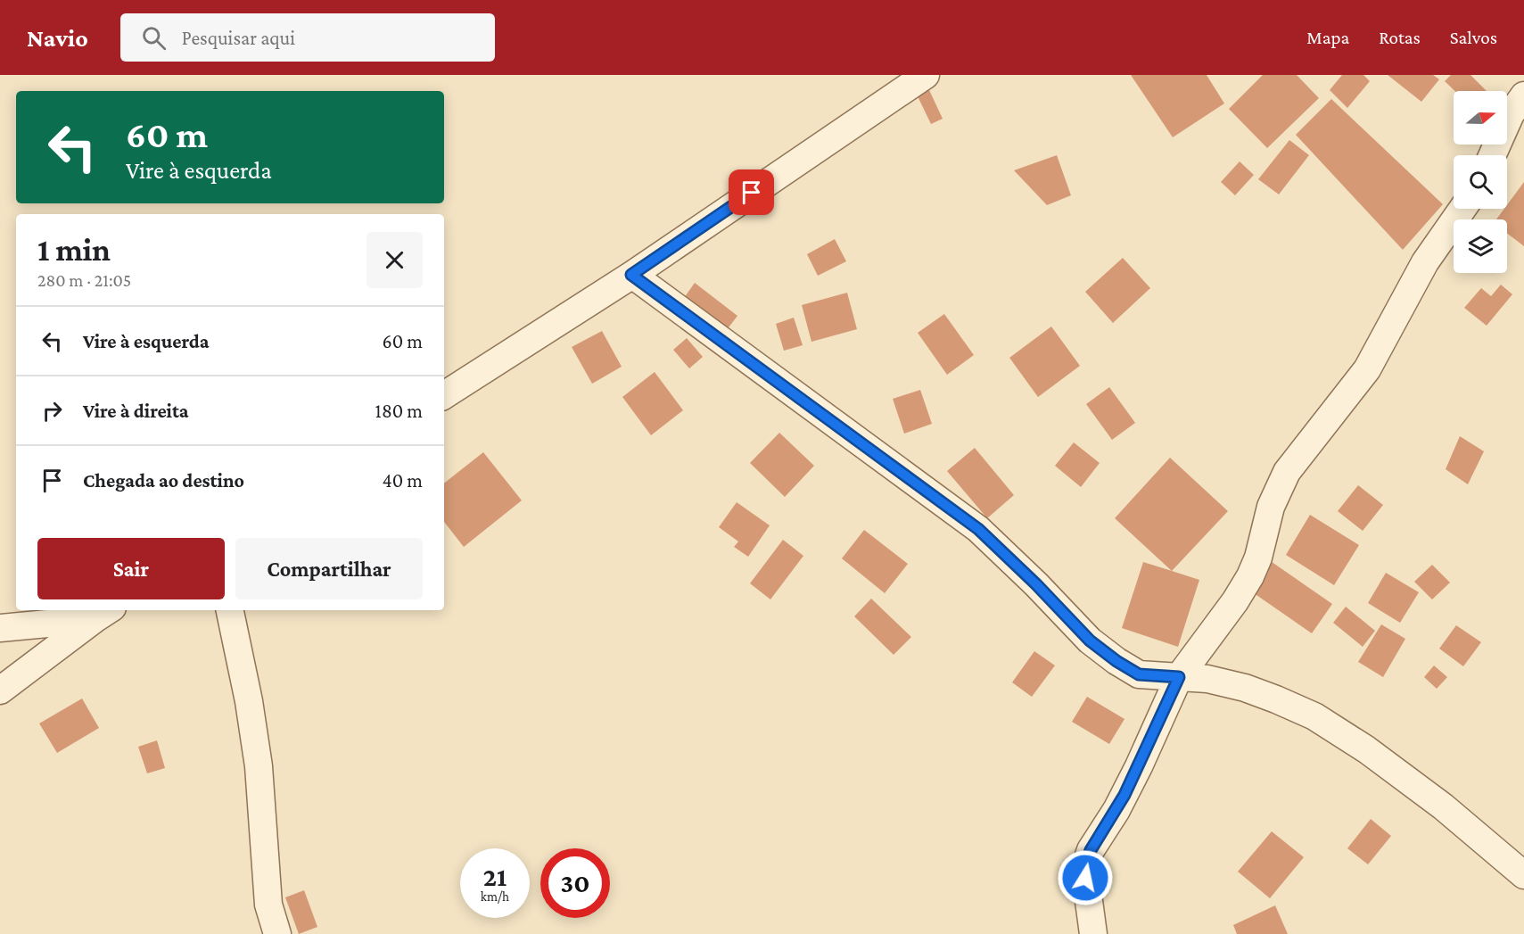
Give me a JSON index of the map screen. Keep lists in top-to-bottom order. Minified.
{"north":"right","page":{"header":"Navio","search":"Pesquisar aqui","nav":["Mapa","Rotas","Salvos"],"turn":["60 m","Vire à esquerda"],"heading":["1 min","280 m · 21:05"],"list":[{"name":"Vire à esquerda","value":"60 m"},{"name":"Vire à direita","value":"180 m"},{"name":"Chegada ao destino","value":"40 m"}],"buttons":["Sair","Compartilhar"],"speed":"21 km/h","limit":"30"}}
